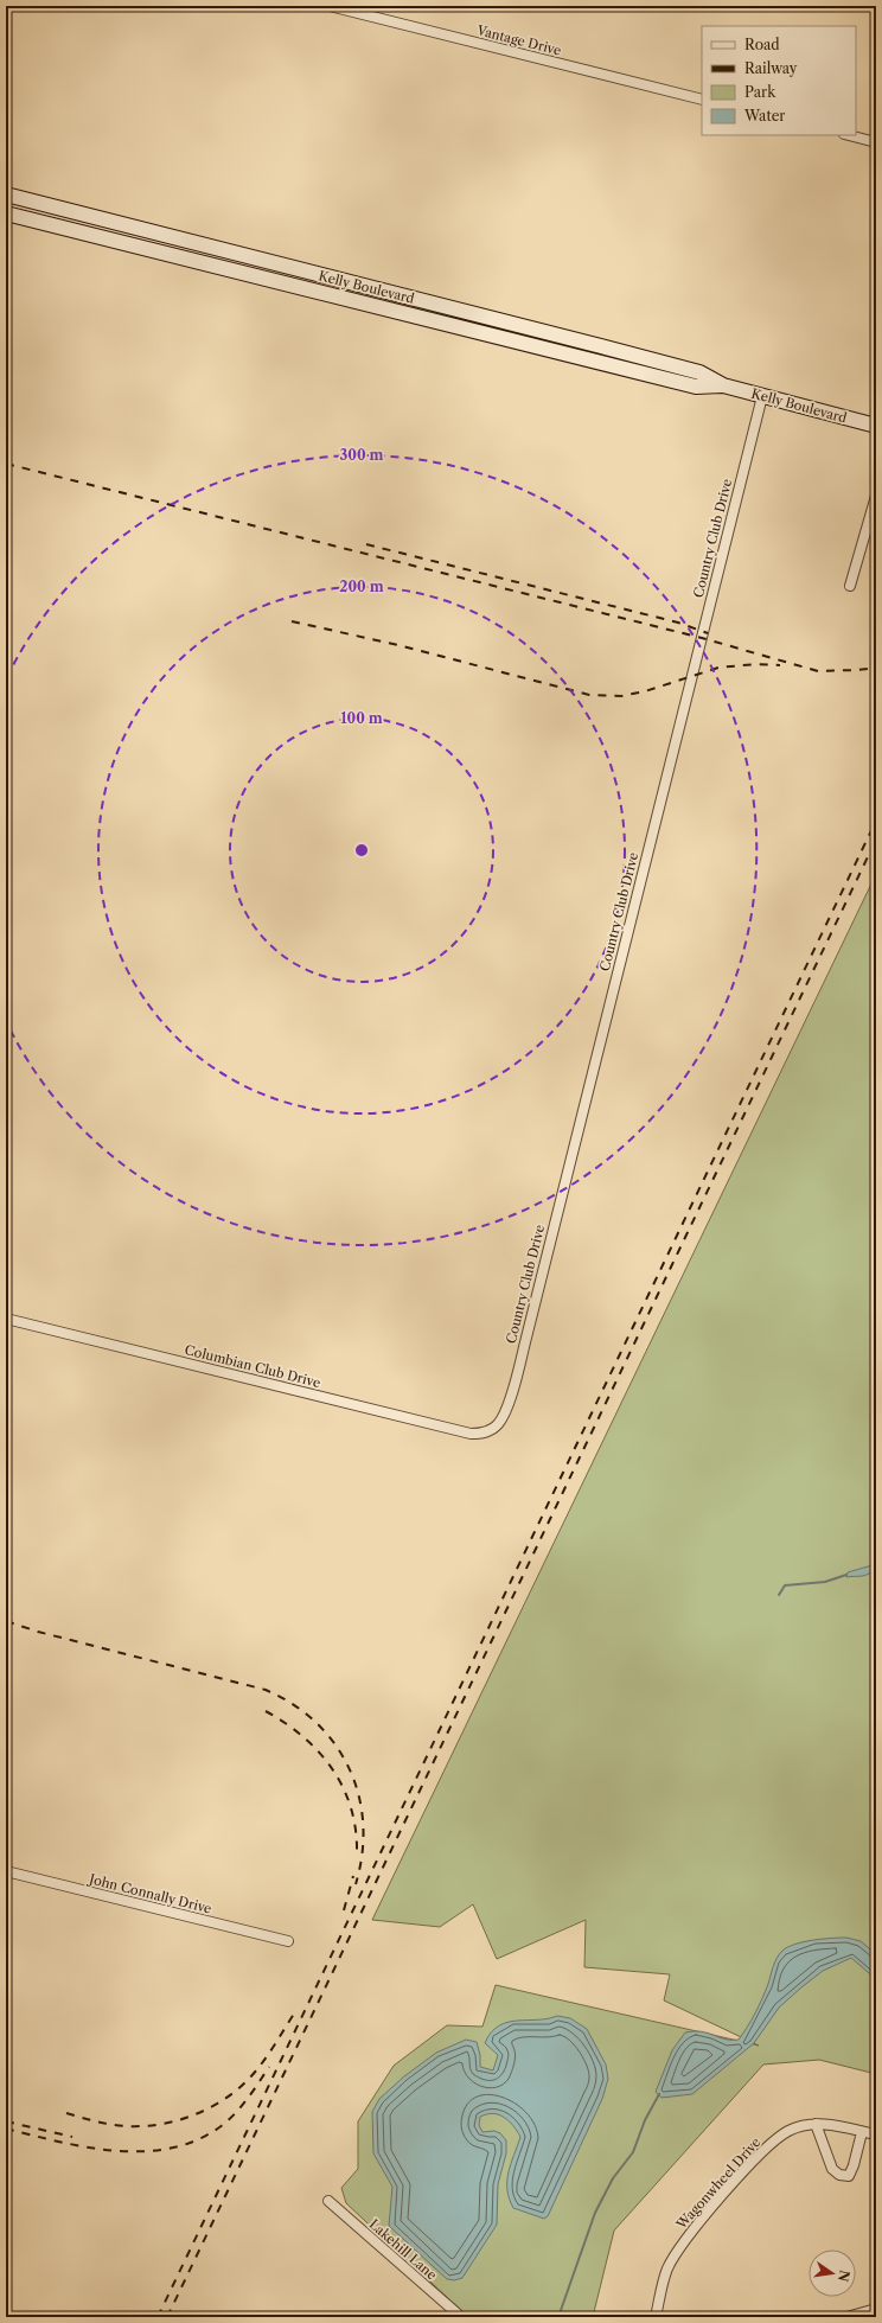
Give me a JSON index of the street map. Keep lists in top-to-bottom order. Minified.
{"streets":{"street":["Vantage Drive","Kelly Boulevard","Country Club Drive","Columbian Club Drive","John Connally Drive","Wagonwheel Drive","Lakehill Lane"]},"crossings":[["Kelly Boulevard","Country Club Drive"],["Country Club Drive","Columbian Club Drive"]],"legend":["Road","Railway","Park","Water"],"north":"right","rings":["300 m","200 m","100 m"]}
